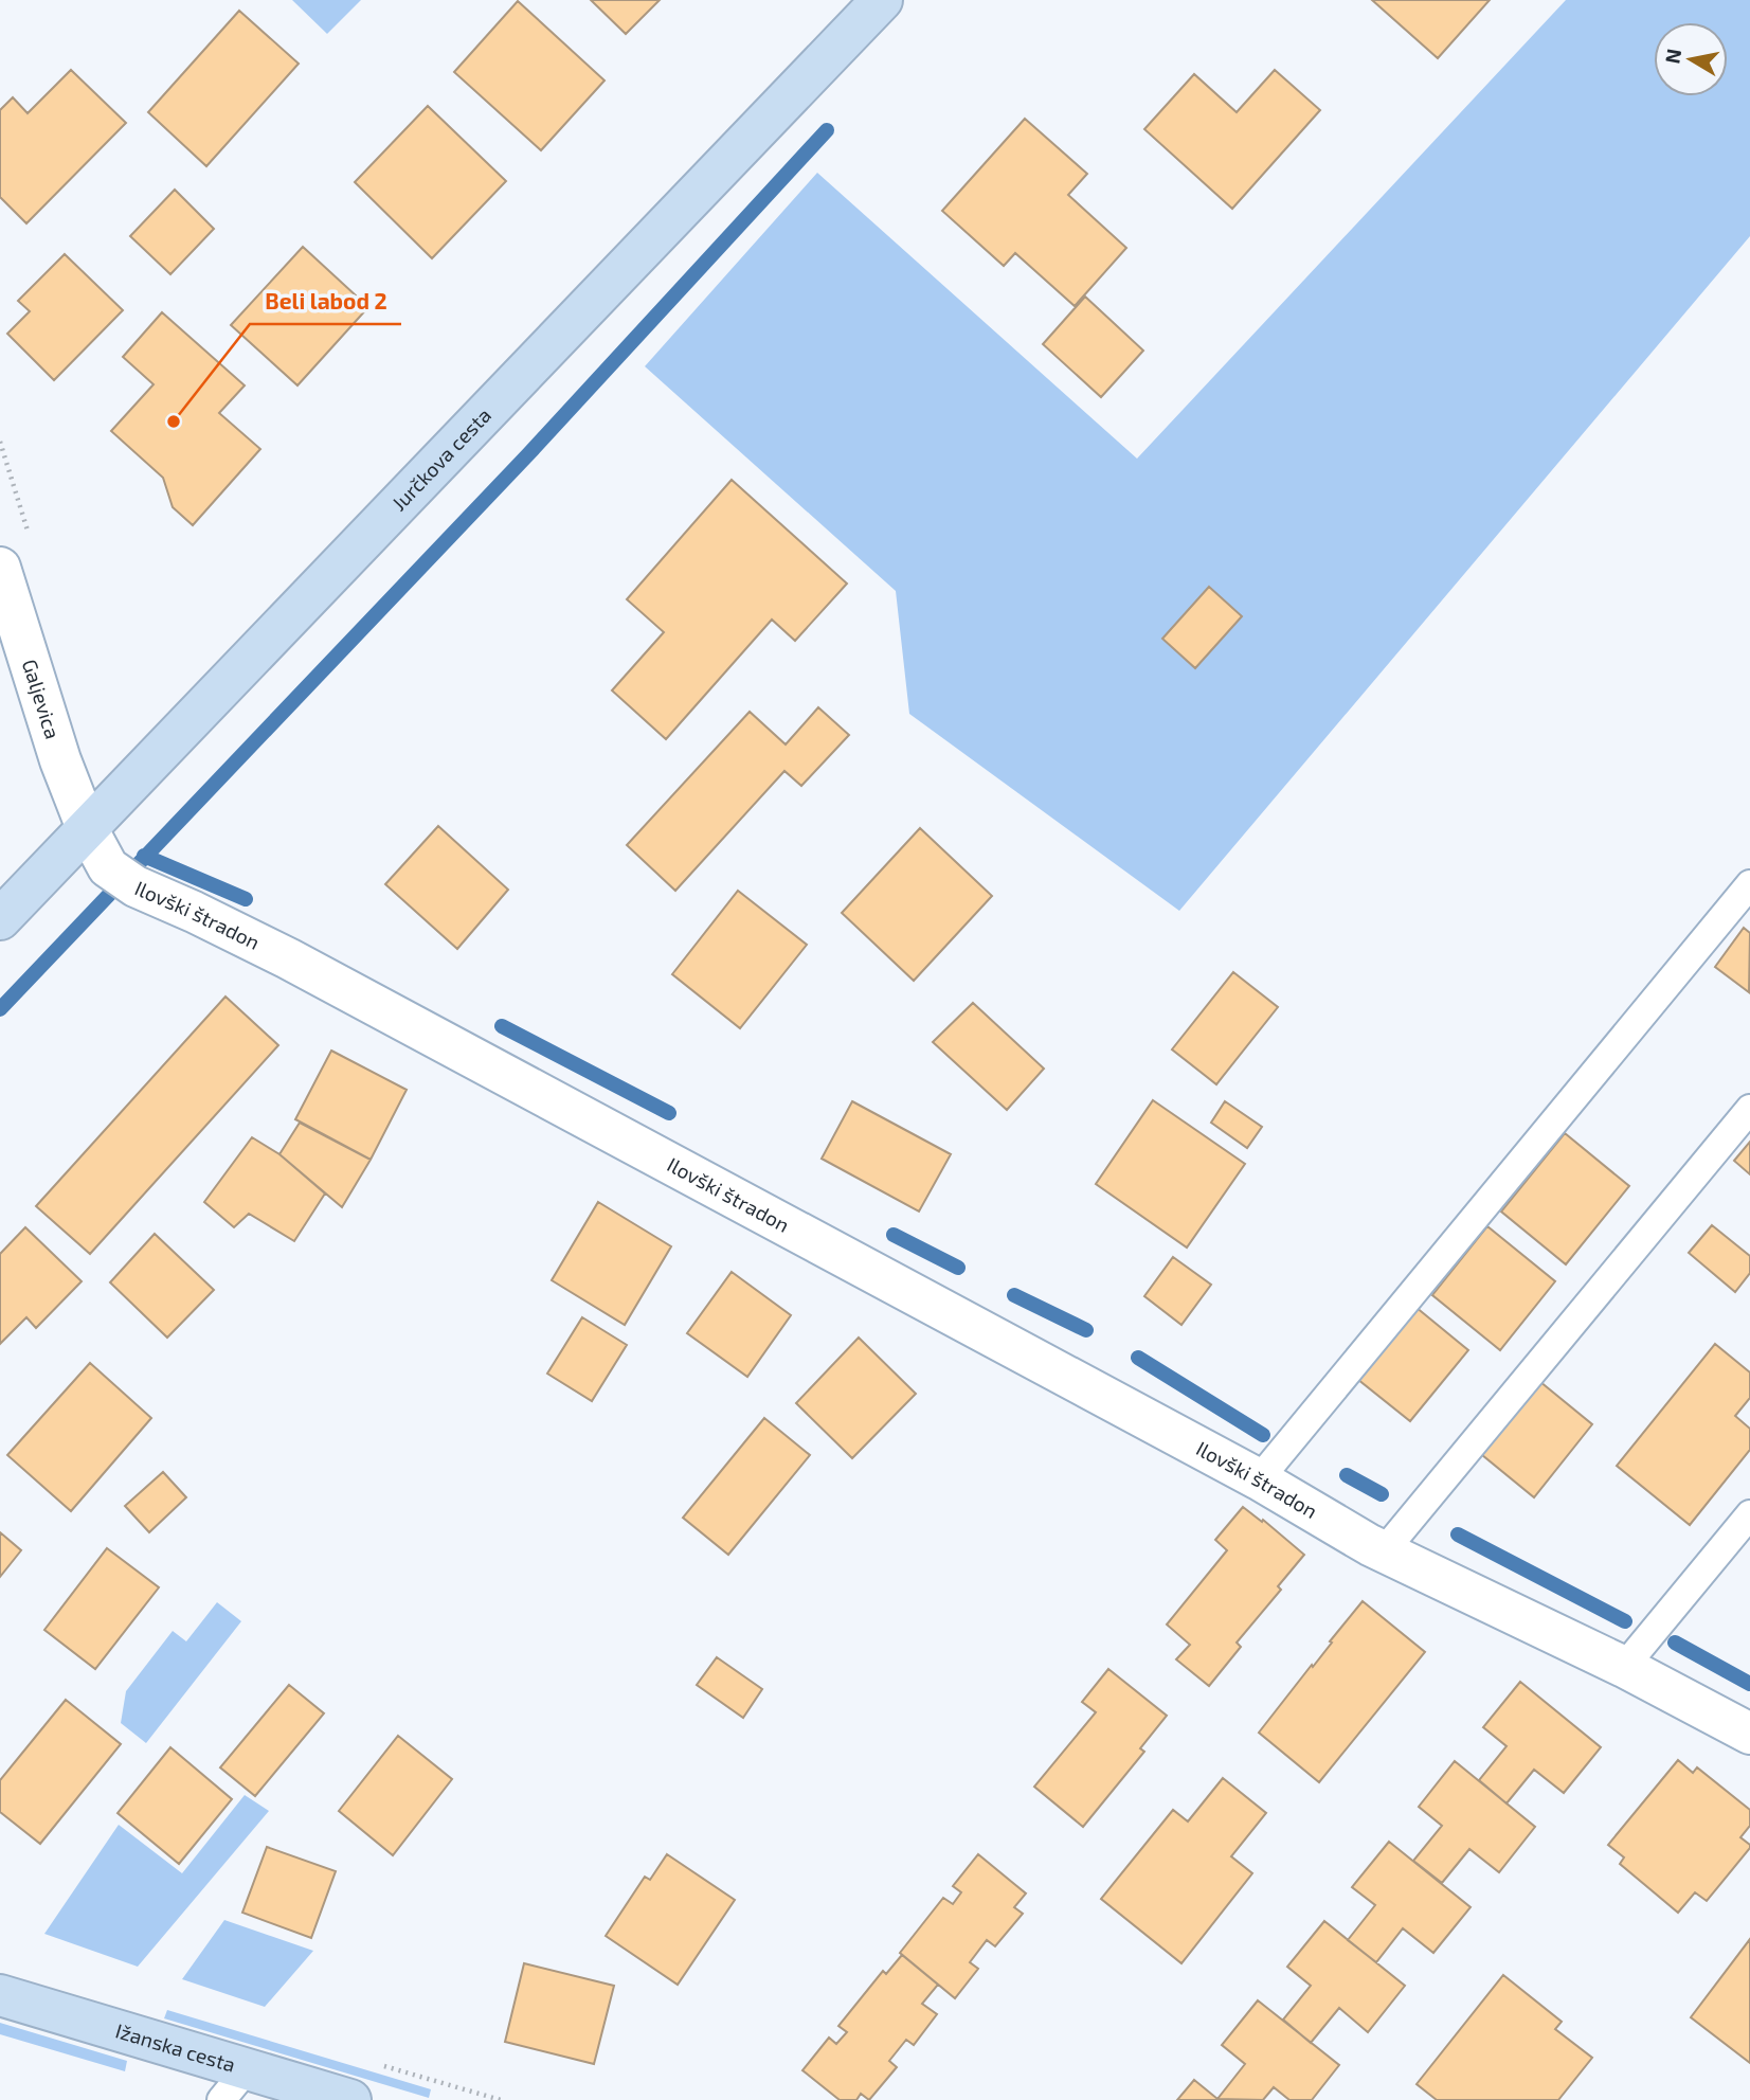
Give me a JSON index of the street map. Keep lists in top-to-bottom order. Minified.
{"streets":{"main road":["Jurčkova cesta","Ižanska cesta"],"street":["Galjevica","Ilovški štradon"]},"crossings":[["Jurčkova cesta","Galjevica"],["Jurčkova cesta","Ilovški štradon"],["Galjevica","Ilovški štradon"]],"places":["Beli labod 2"],"north":"left"}
